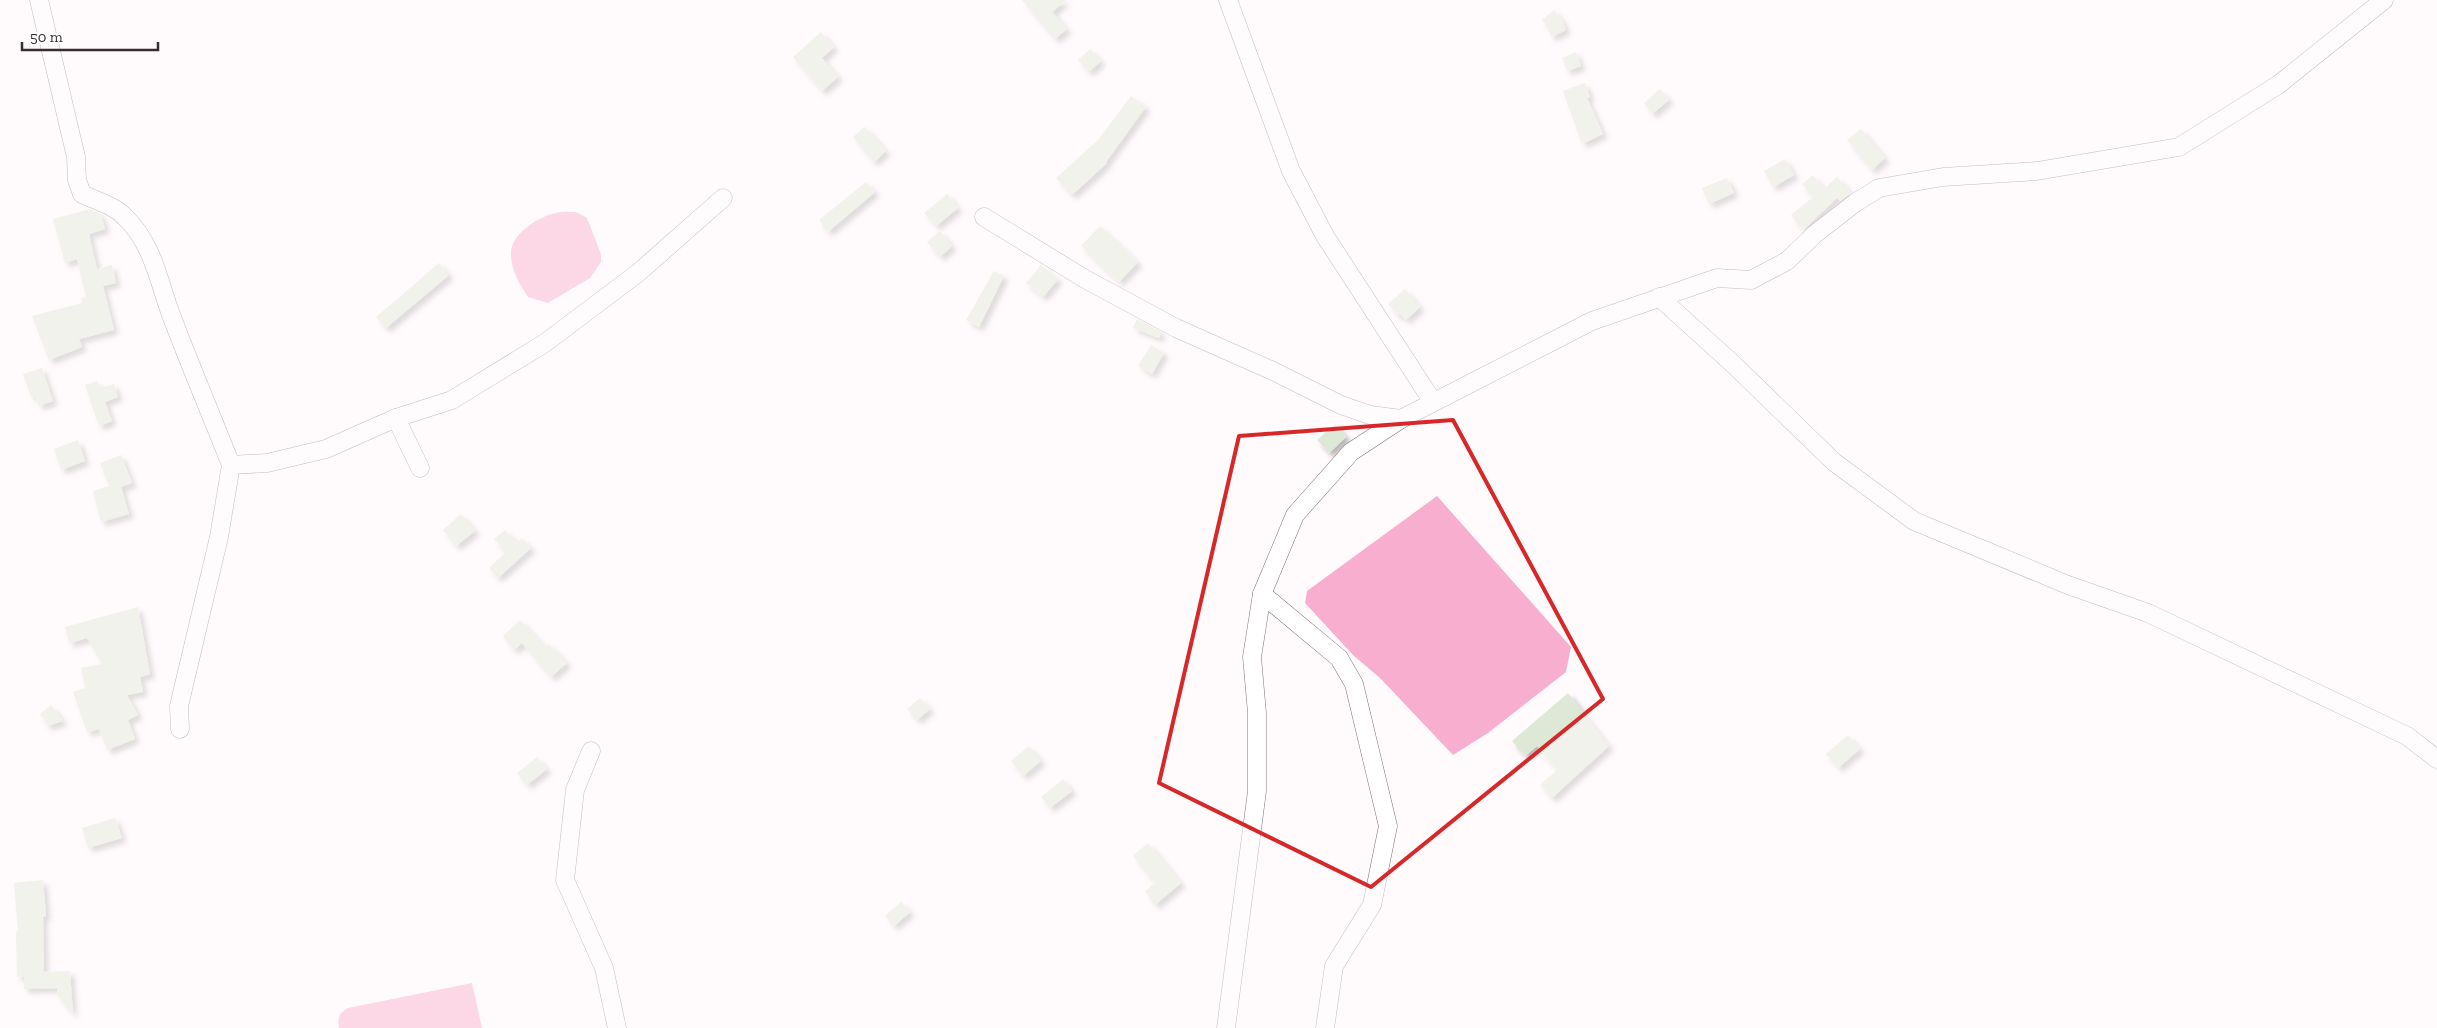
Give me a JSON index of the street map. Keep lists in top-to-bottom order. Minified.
{"scale_bar":"50 m"}
